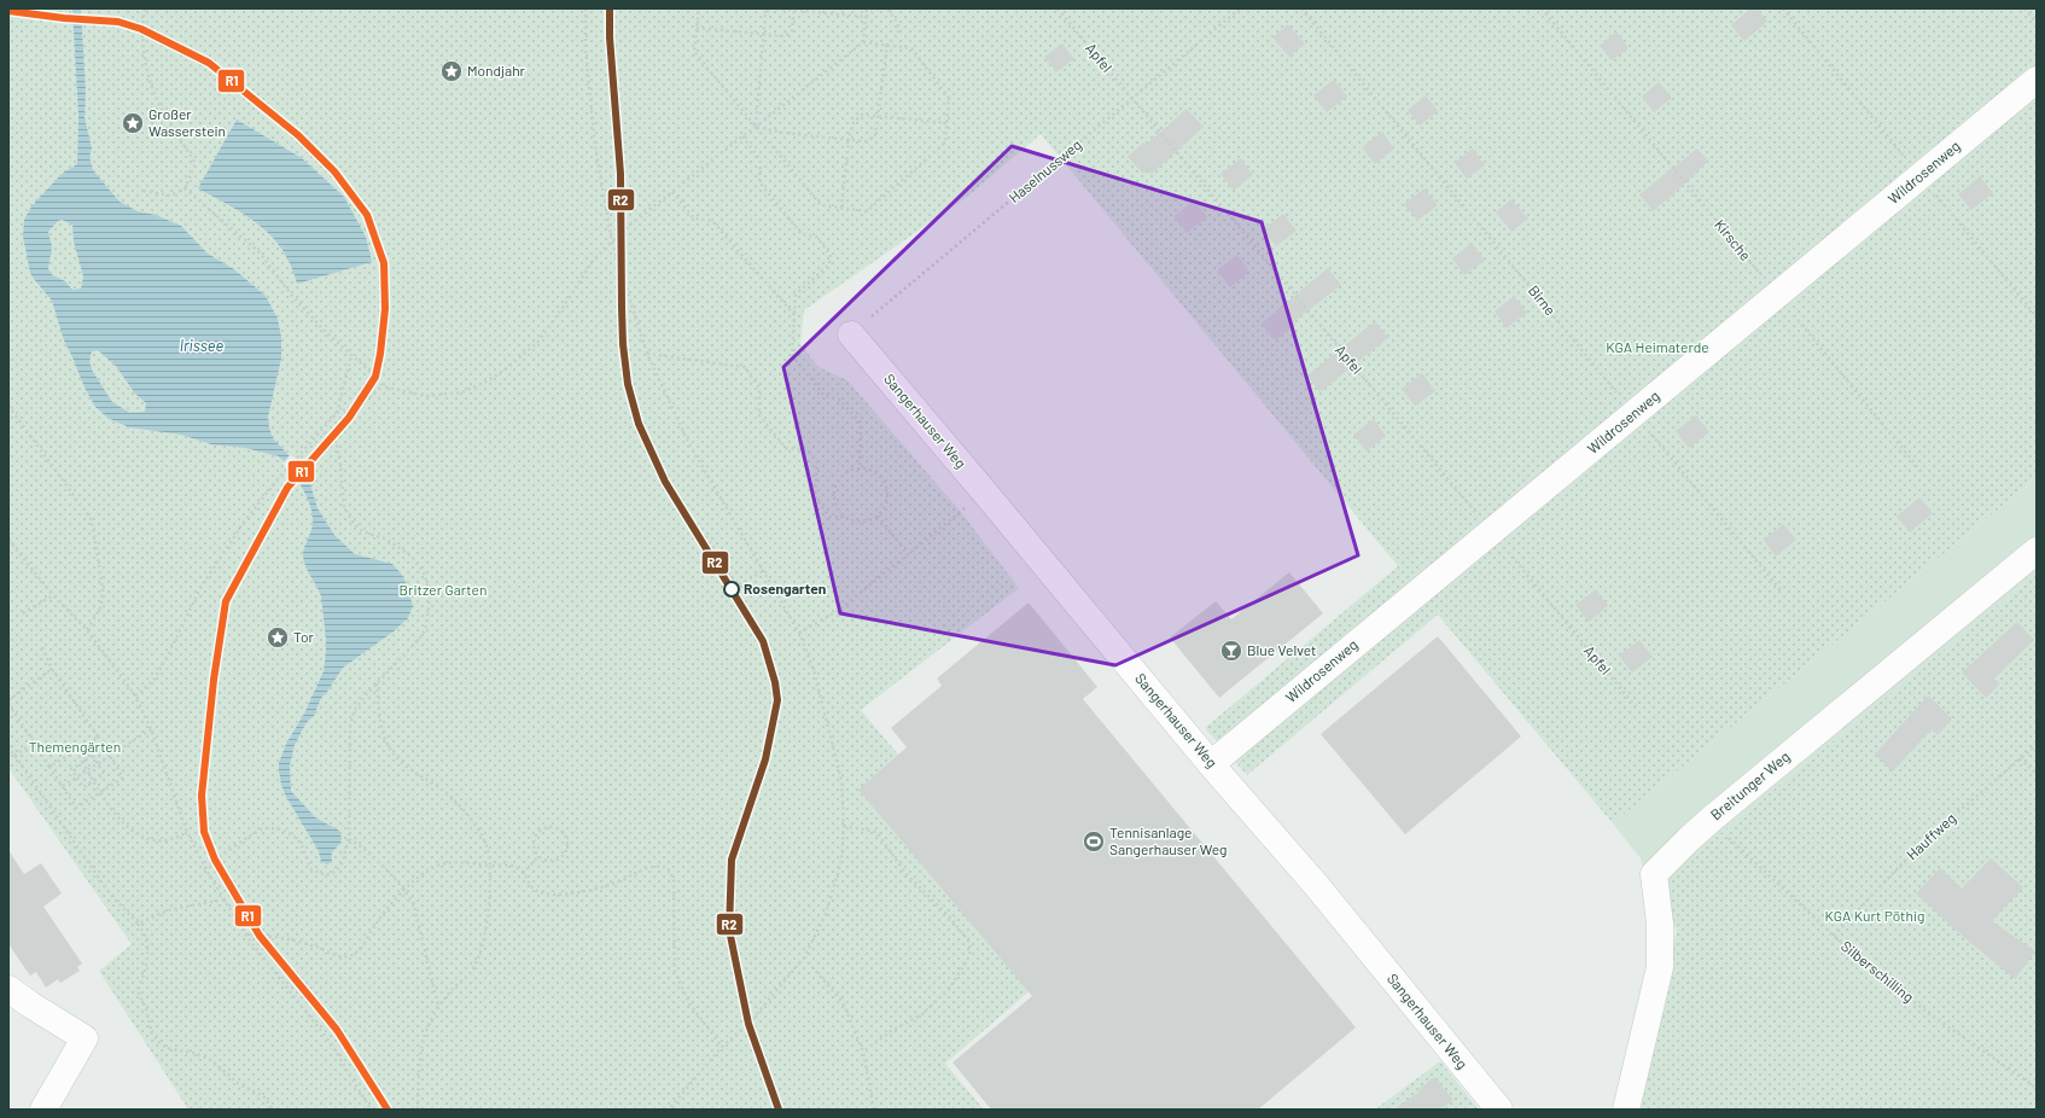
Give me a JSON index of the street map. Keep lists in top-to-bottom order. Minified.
{"streets":{"street":["Wildrosenweg","Sangerhauser Weg","Breitunger Weg"],"path":["Apfel","Haselnussweg","Kirsche","Birne","Hauffweg","Silberschilling"]},"crossings":[["Apfel","Haselnussweg"],["Apfel","Wildrosenweg"],["Haselnussweg","Sangerhauser Weg"],["Wildrosenweg","Kirsche"],["Wildrosenweg","Birne"],["Wildrosenweg","Sangerhauser Weg"],["Breitunger Weg","Silberschilling"],["Hauffweg","Silberschilling"]],"water":["Irissee"],"parks":["KGA Heimaterde","Britzer Garten","Themengärten","KGA Kurt Pöthig"],"places":{"place":["Mondjahr","Großer Wasserstein","Tor"],"other":["Rosengarten"],"bar":["Blue Velvet"],"sports":["Tennisanlage Sangerhauser Weg"]},"lines":["transit line R2","transit line R1"]}
